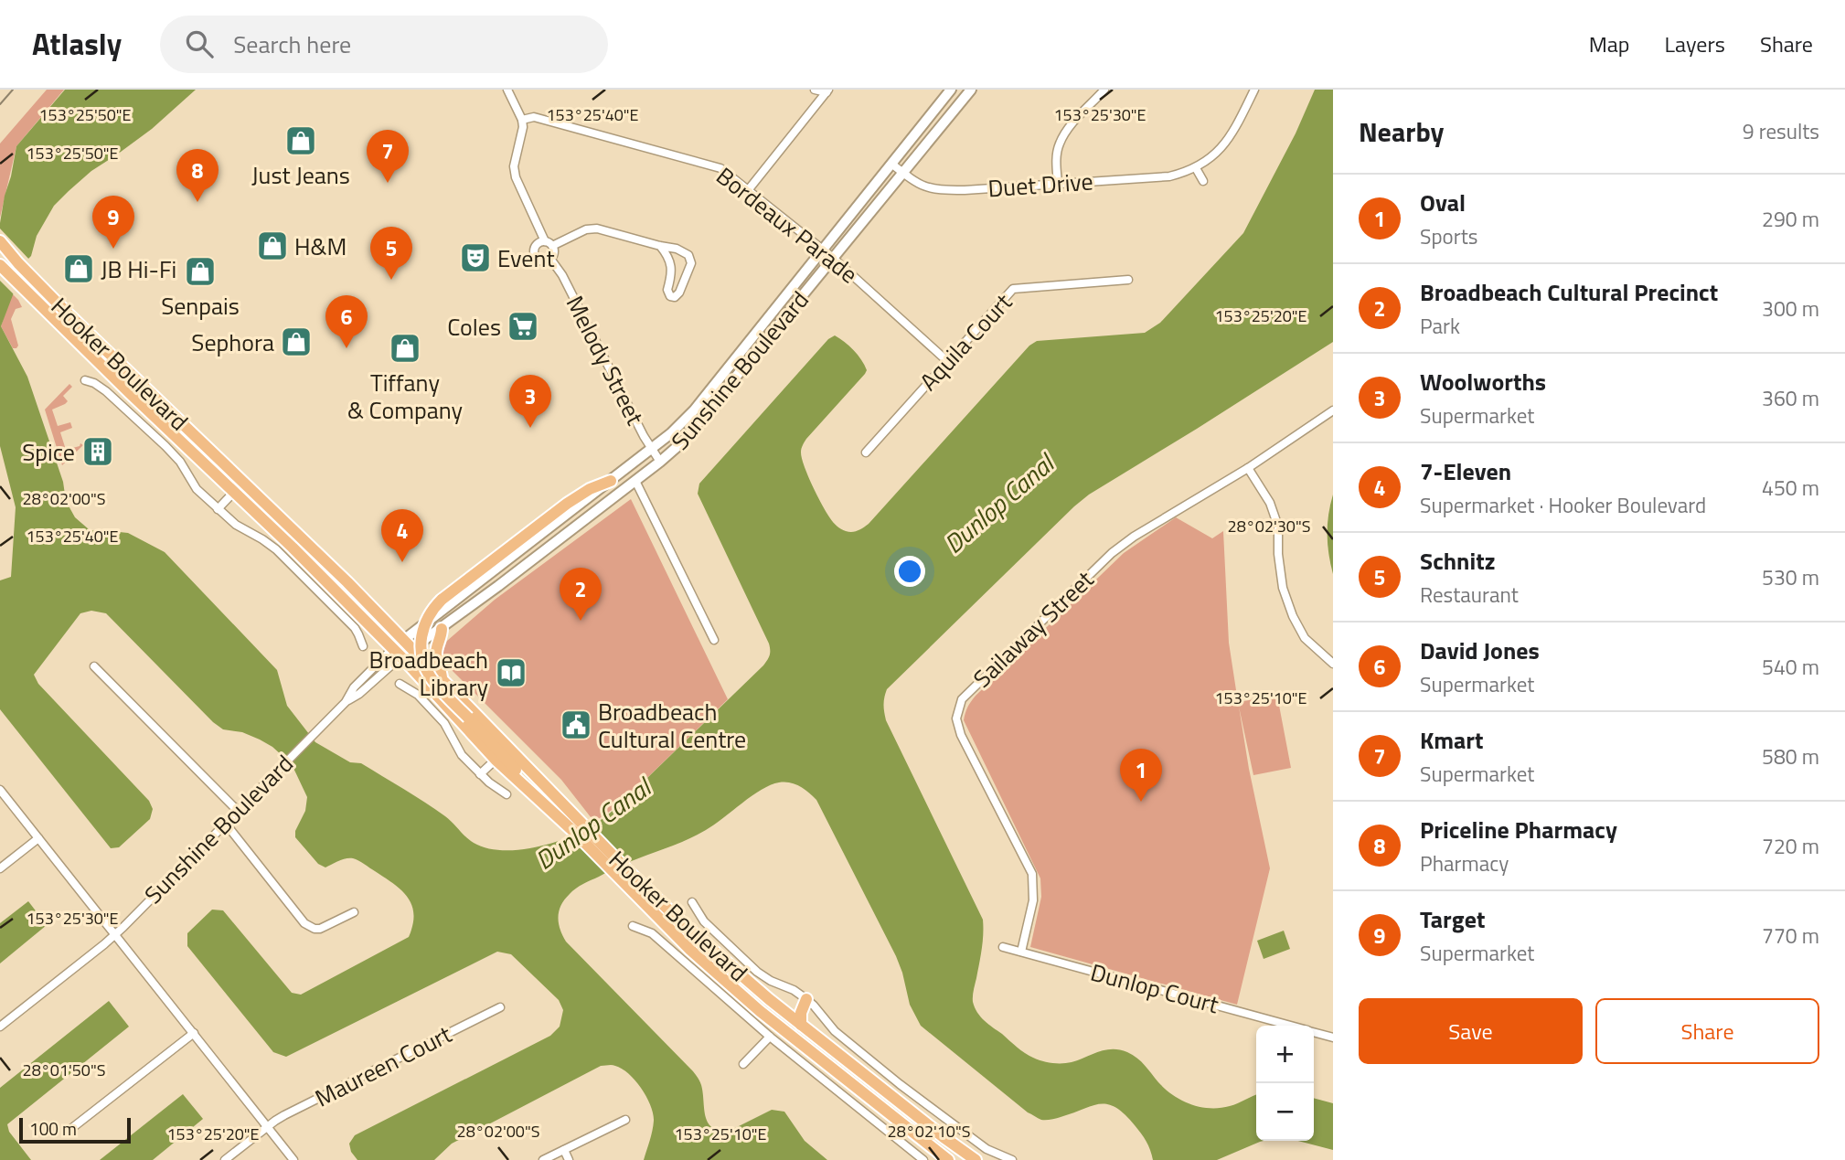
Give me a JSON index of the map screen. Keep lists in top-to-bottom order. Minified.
{"streets":{"main road":["Hooker Boulevard","Sunshine Boulevard"],"street":["Duet Drive","Bordeaux Parade","Aquila Court","Melody Street","Sailaway Street","Dunlop Court","Maureen Court"]},"crossings":[["Duet Drive","Sunshine Boulevard"],["Bordeaux Parade","Aquila Court"],["Bordeaux Parade","Sunshine Boulevard"],["Melody Street","Sunshine Boulevard"],["Hooker Boulevard","Sunshine Boulevard"],["Sailaway Street","Dunlop Court"]],"water":["Dunlop Canal"],"places":{"shop":["Just Jeans","H&M","JB Hi-Fi","Senpais","Sephora","Tiffany & Company"],"theatre":["Event"],"supermarket":["Coles"],"building":["Spice"],"library":["Broadbeach Library"],"public building":["Broadbeach Cultural Centre"]},"scale_bar":"100 m","page":{"header":"Atlasly","search":"Search here","nav":["Map","Layers","Share"],"heading":["Nearby","9 results"],"pins":["7","8","9","5","6","3","4","2","1"],"list":[{"mark":"1","name":"Oval","note":"Sports","value":"290 m"},{"mark":"2","name":"Broadbeach Cultural Precinct","note":"Park","value":"300 m"},{"mark":"3","name":"Woolworths","note":"Supermarket","value":"360 m"},{"mark":"4","name":"7-Eleven","note":"Supermarket · Hooker Boulevard","value":"450 m"},{"mark":"5","name":"Schnitz","note":"Restaurant","value":"530 m"},{"mark":"6","name":"David Jones","note":"Supermarket","value":"540 m"},{"mark":"7","name":"Kmart","note":"Supermarket","value":"580 m"},{"mark":"8","name":"Priceline Pharmacy","note":"Pharmacy","value":"720 m"},{"mark":"9","name":"Target","note":"Supermarket","value":"770 m"}],"buttons":["Save","Share"],"map_buttons":["+","−"],"scale":"100 m"},"coordinates":["153°25'50\"E","153°25'40\"E","153°25'30\"E","153°25'20\"E","28°02'00\"S","28°02'30\"S","153°25'10\"E","28°01'50\"S","28°02'10\"S"]}
